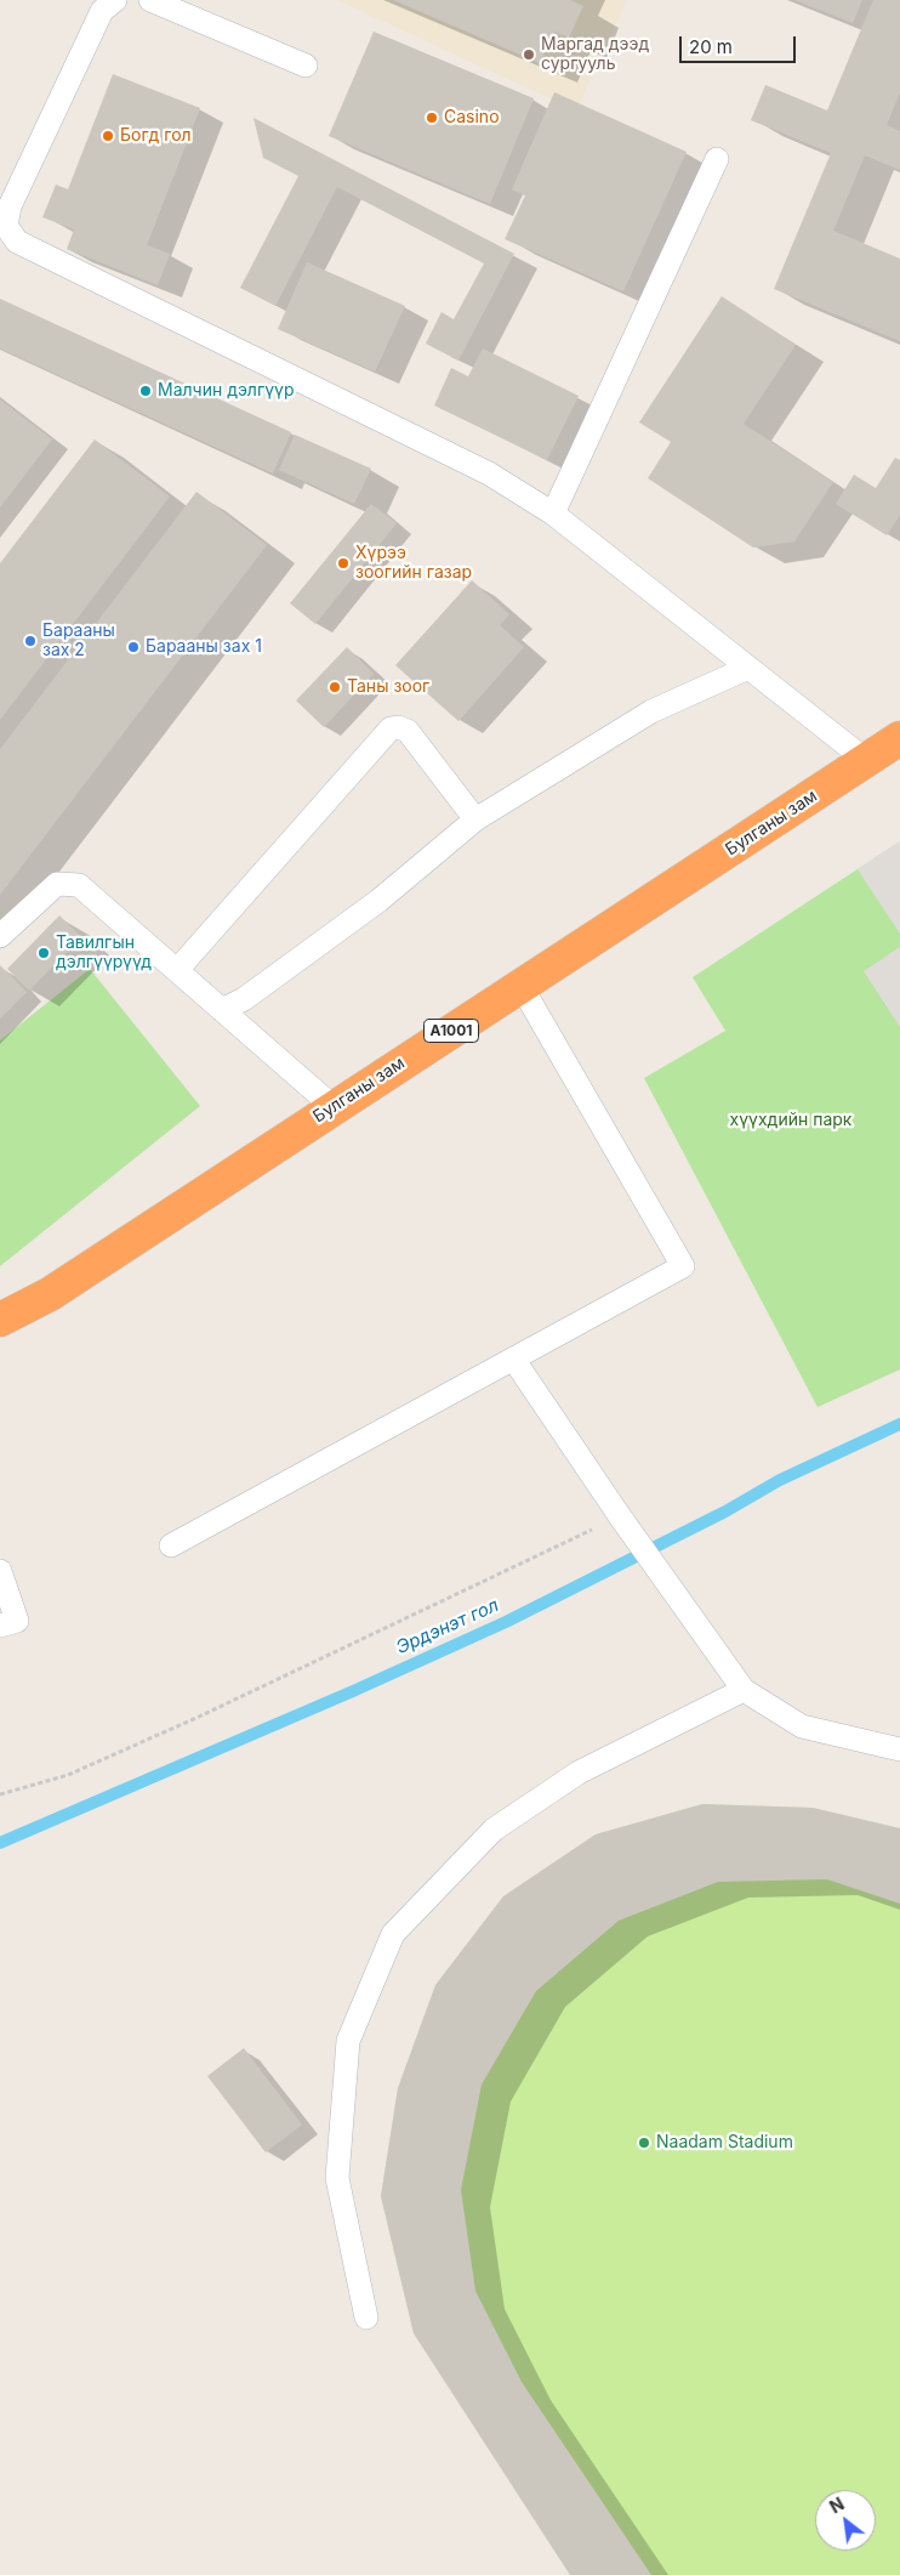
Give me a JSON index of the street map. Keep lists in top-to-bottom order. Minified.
{"streets":{"highway":["Булганы зам","A1001"]},"water":["Эрдэнэт гол"],"parks":["хүүхдийн парк"],"places":["Маргад дээд сургууль","Casino","Богд гол","Малчин дэлгүүр","Хүрээ зоогийн газар","Барааны зах 2","Барааны зах 1","Таны зоог","Тавилгын дэлгүүрүүд","Naadam Stadium"],"scale_bar":"20 m","north":"top left"}
